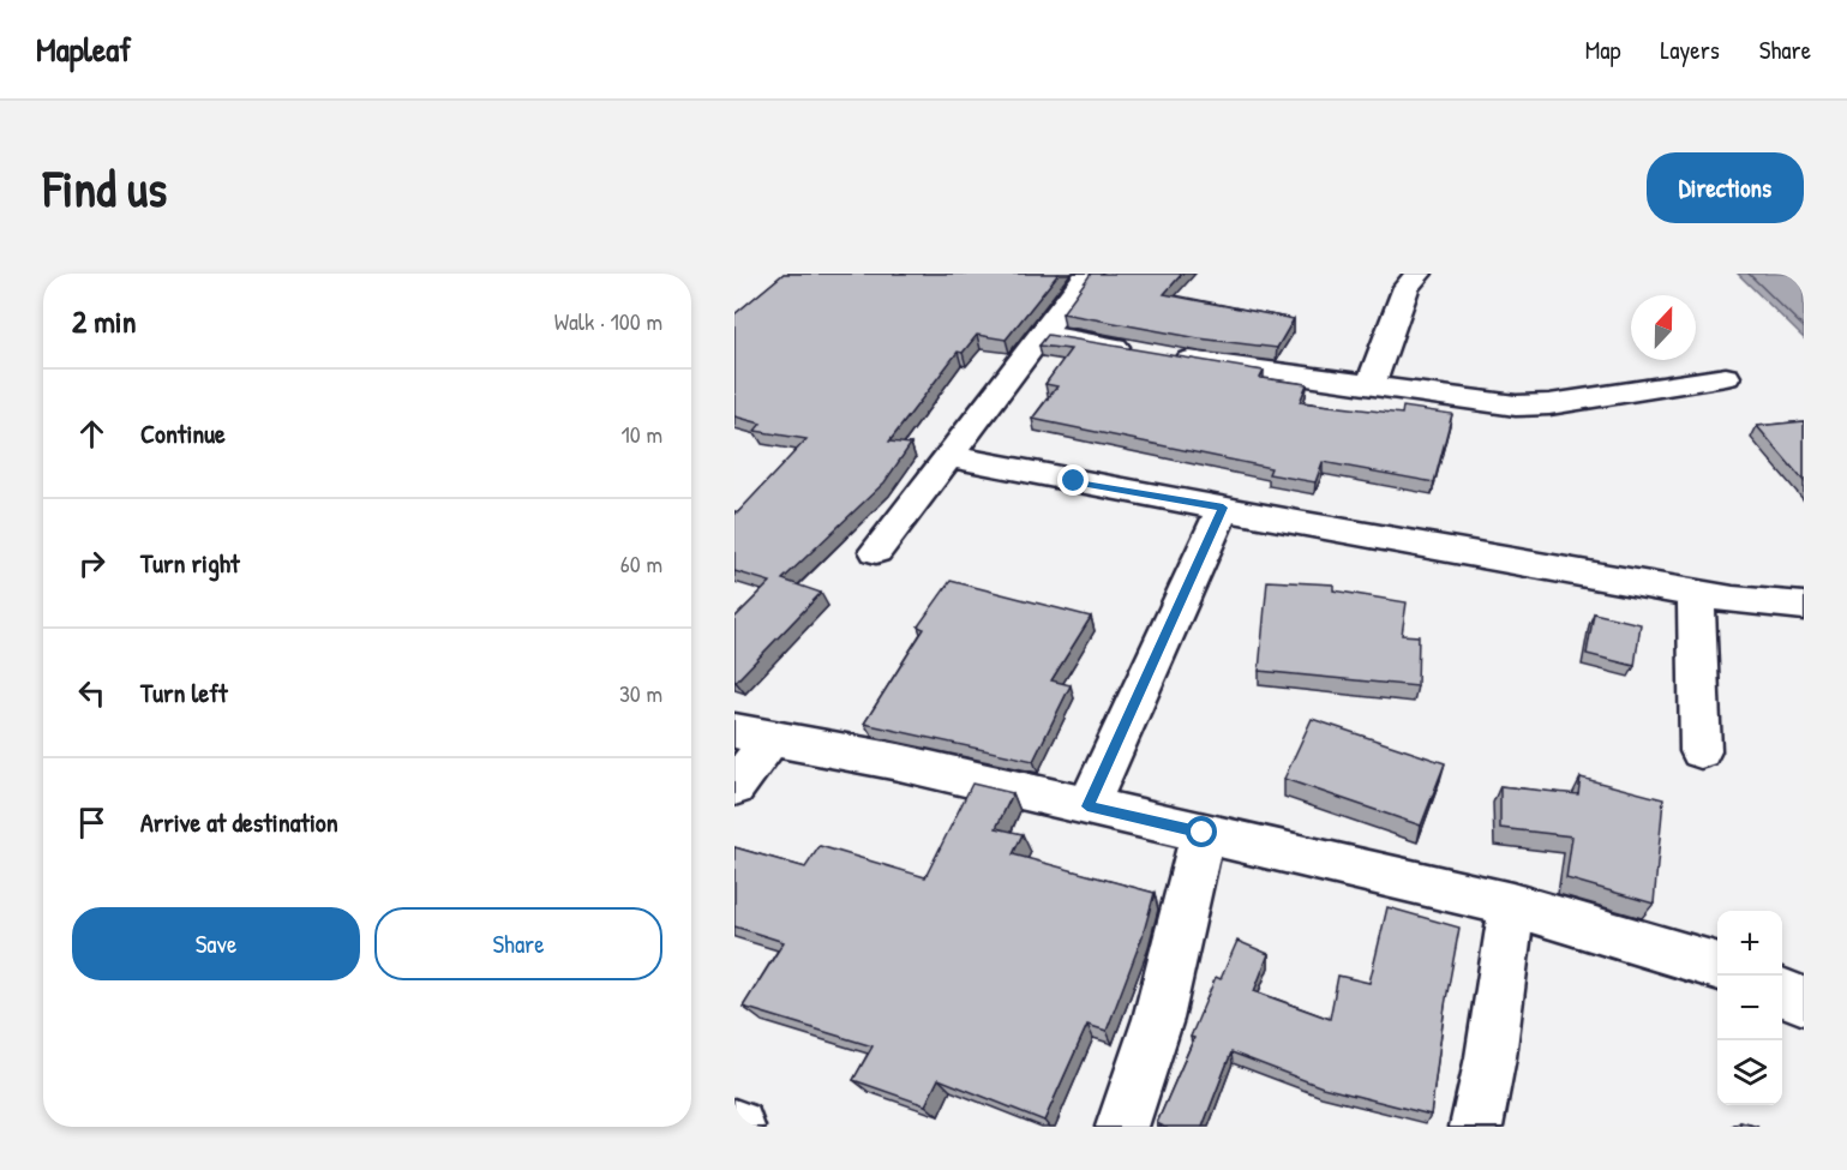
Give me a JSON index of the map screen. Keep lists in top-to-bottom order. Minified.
{"north":"top","page":{"header":"Mapleaf","nav":["Map","Layers","Share"],"buttons":["Directions",["Save","Share"]],"title":"Find us","heading":["2 min","Walk · 100 m"],"list":[["Continue","10 m"],["Turn right","60 m"],["Turn left","30 m"],"Arrive at destination"],"map_buttons":["+","−"]}}
